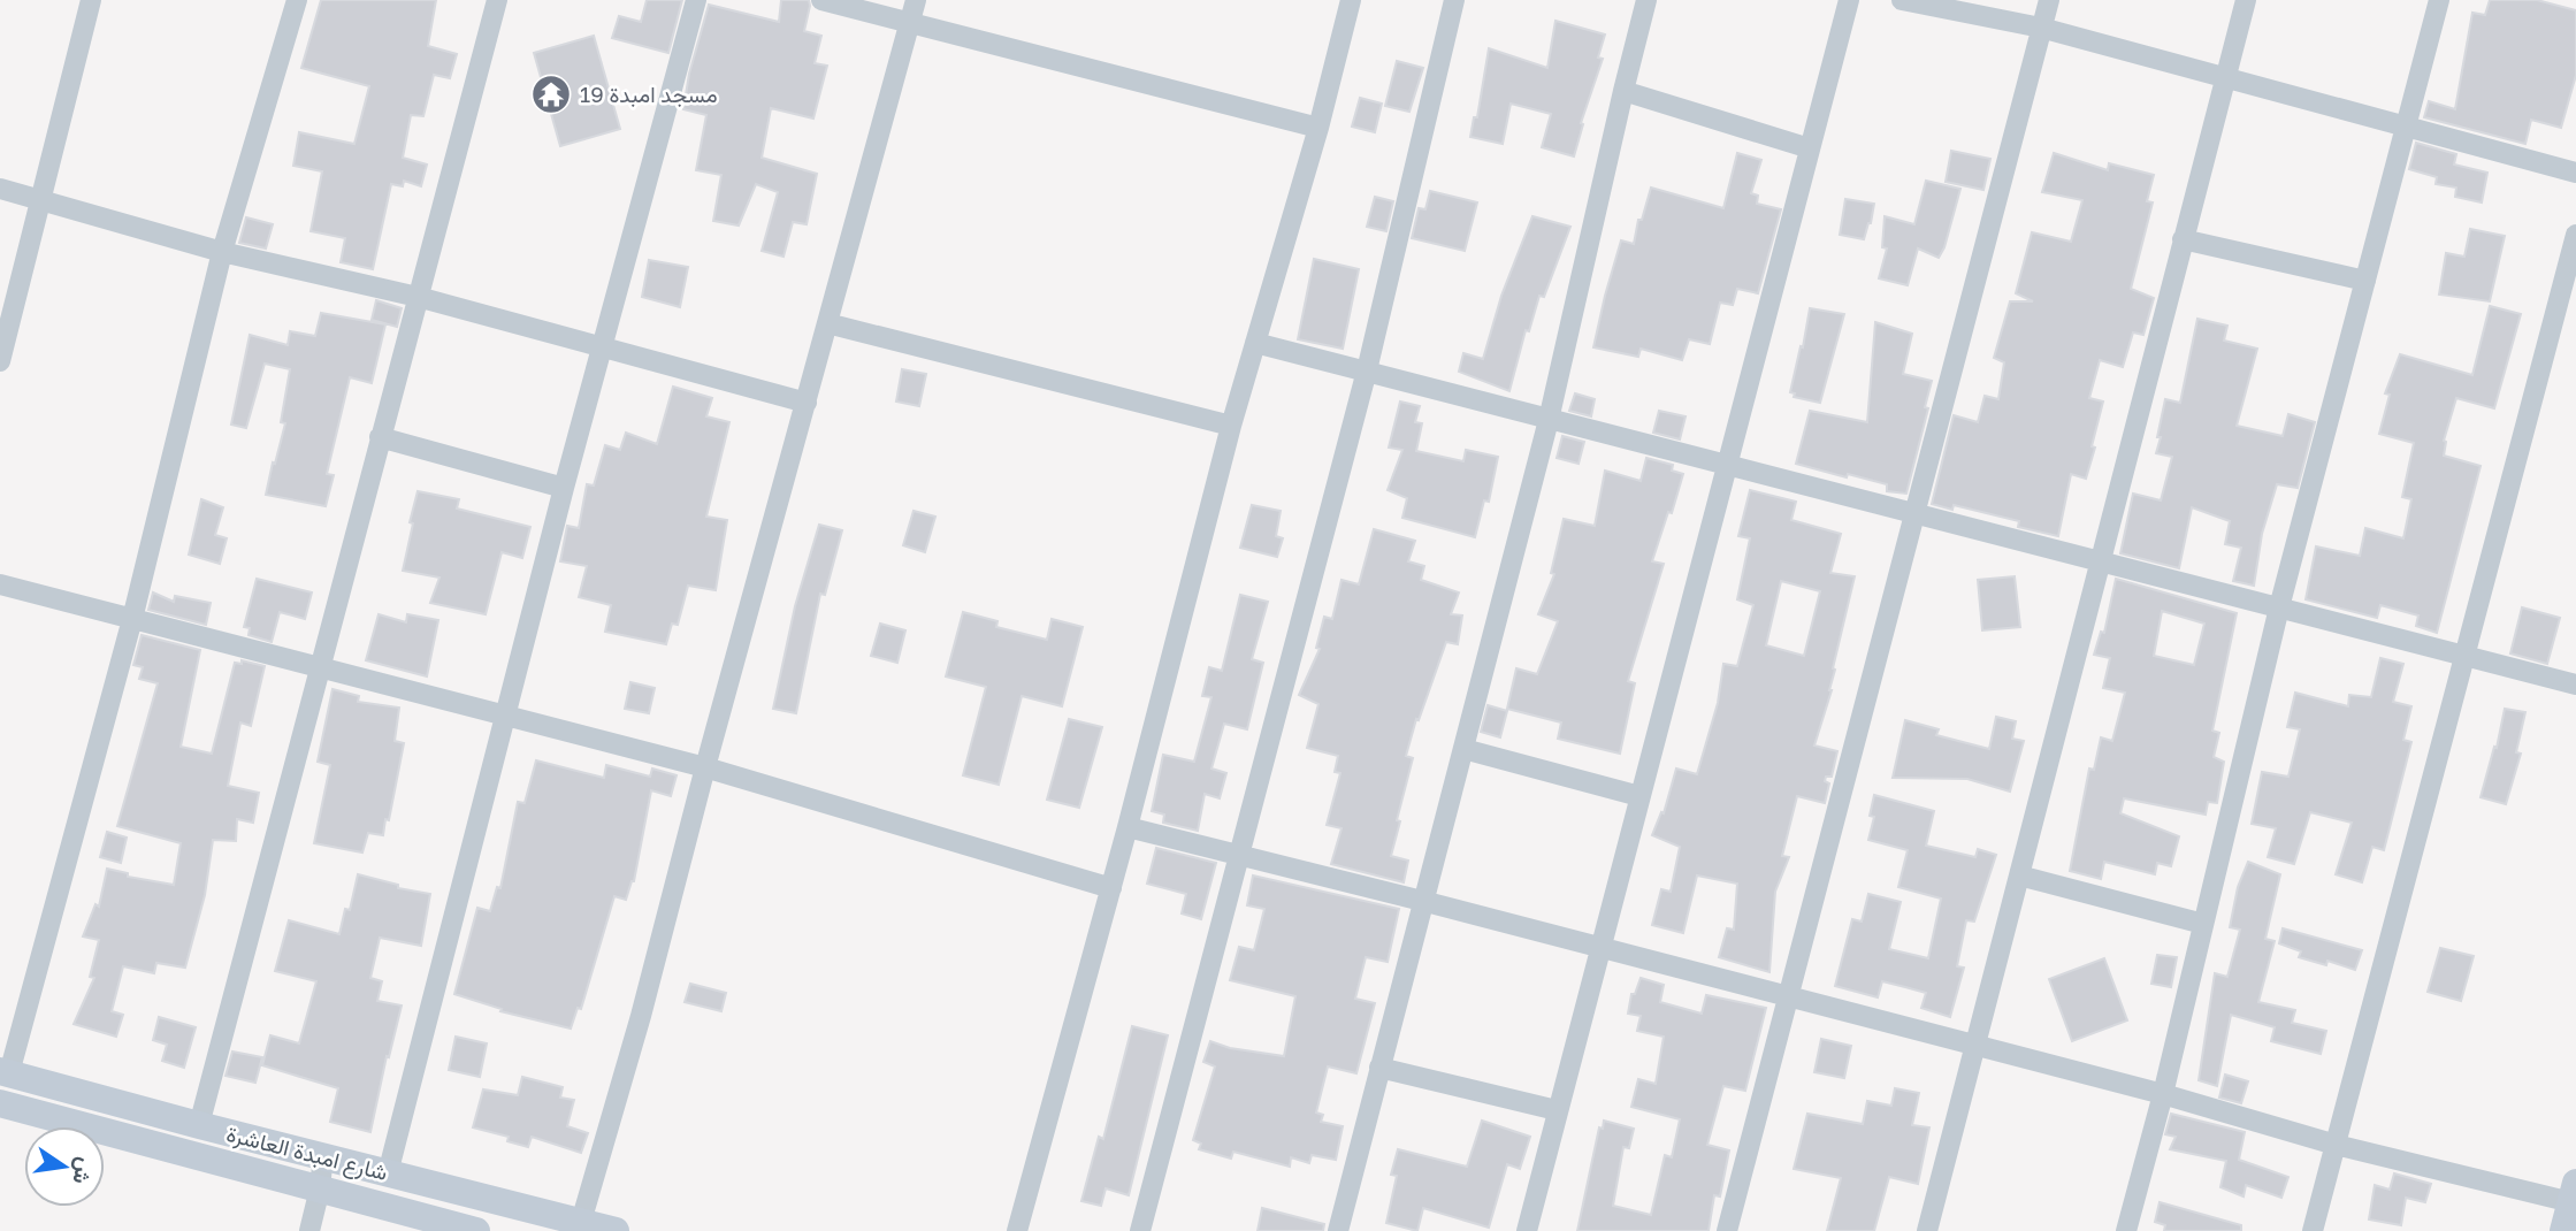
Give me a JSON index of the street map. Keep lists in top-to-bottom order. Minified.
{"streets":{"main road":["شارع امبدة العاشرة"]},"places":{"temple":["مسجد امبدة 19"]},"north":"right"}
